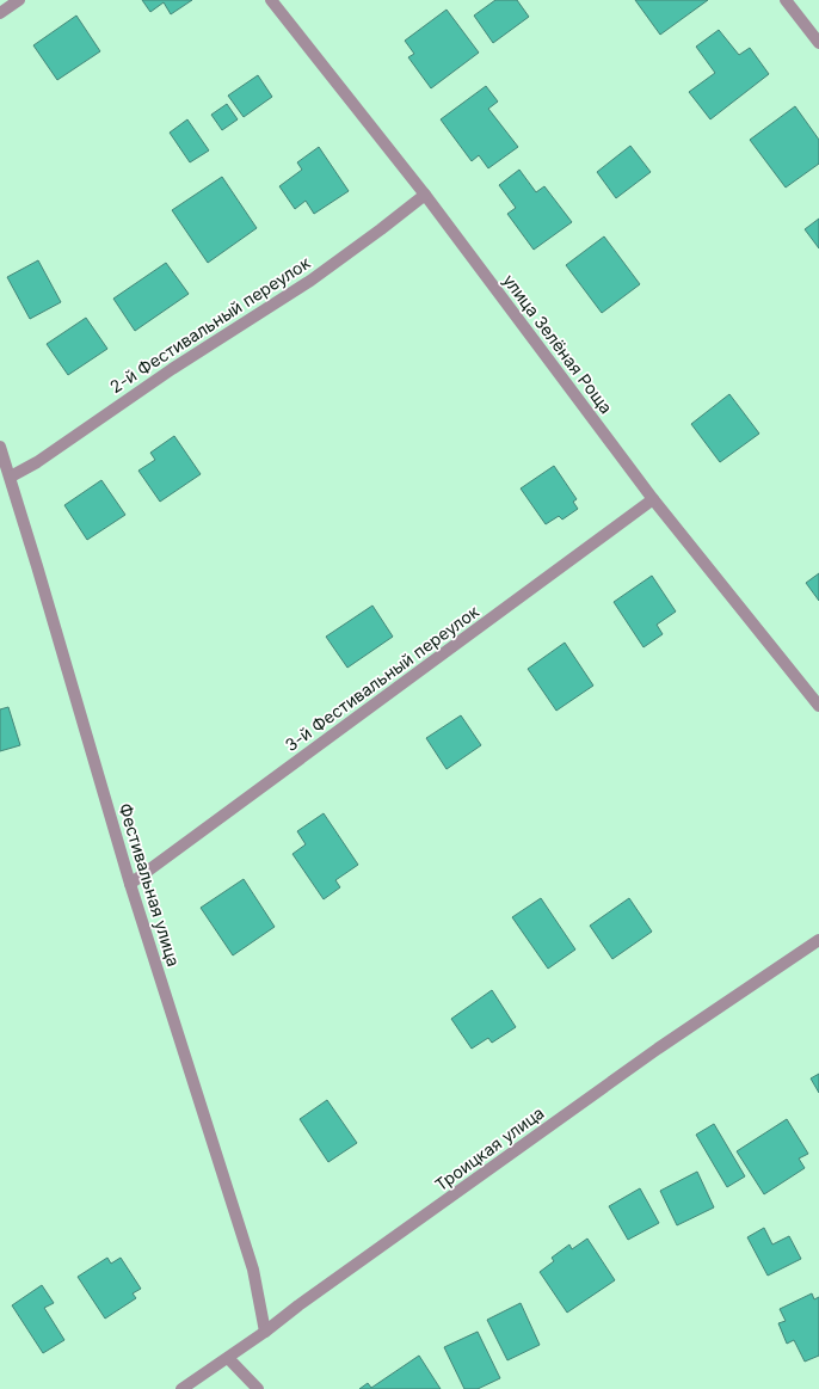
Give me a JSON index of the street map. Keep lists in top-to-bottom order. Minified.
{"streets":{"street":["2-й Фестивальный переулок","улица Зелёная Роща","3-й Фестивальный переулок","Фестивальная улица","Троицкая улица"]},"crossings":[["2-й Фестивальный переулок","улица Зелёная Роща"],["2-й Фестивальный переулок","Фестивальная улица"],["улица Зелёная Роща","3-й Фестивальный переулок"],["3-й Фестивальный переулок","Фестивальная улица"],["Фестивальная улица","Троицкая улица"]]}
